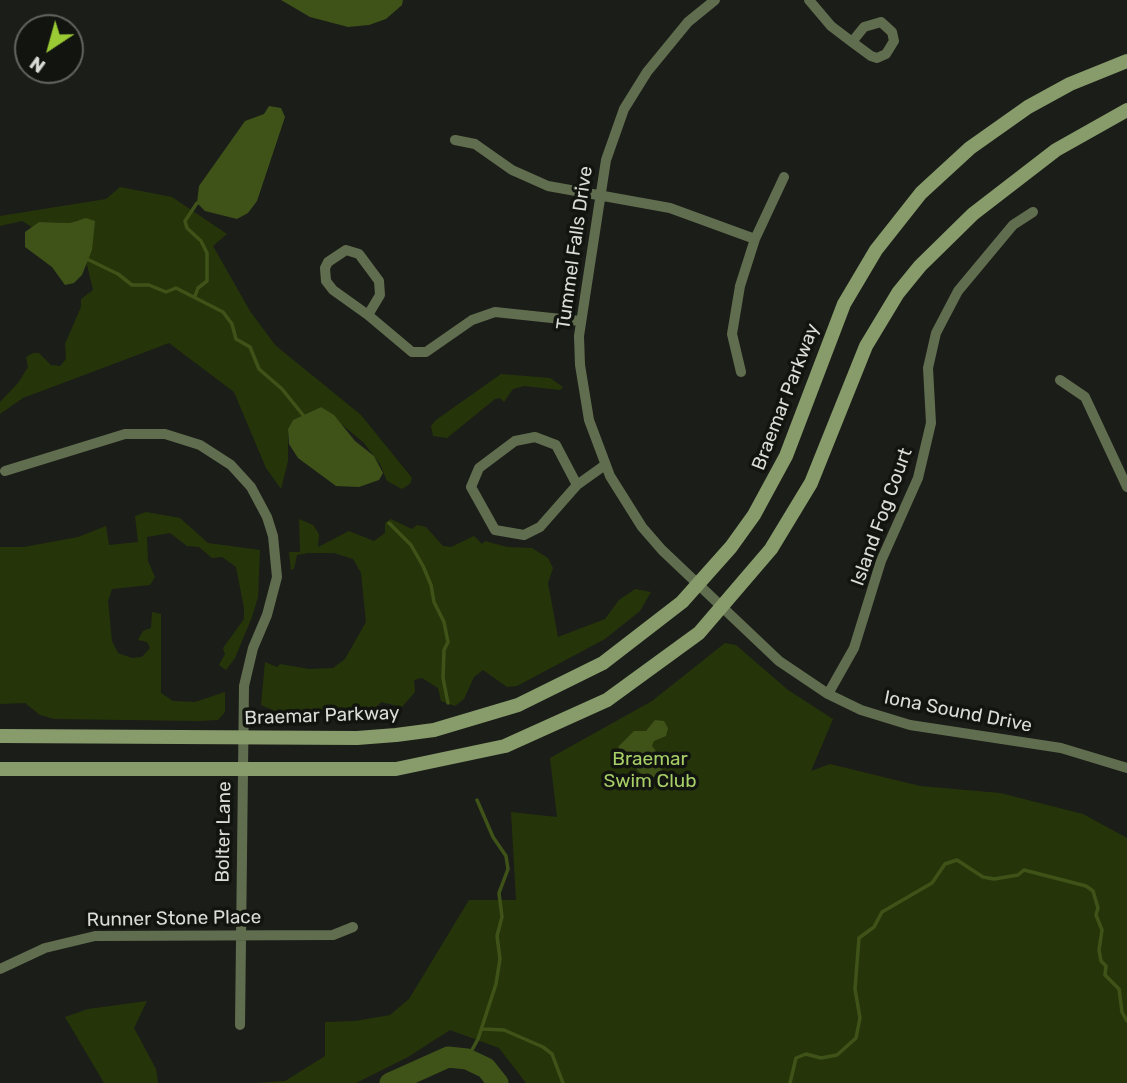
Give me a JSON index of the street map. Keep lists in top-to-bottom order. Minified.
{"streets":{"street":["Tummel Falls Drive","Braemar Parkway","Island Fog Court","Iona Sound Drive","Bolter Lane","Runner Stone Place"]},"crossings":[["Tummel Falls Drive","Braemar Parkway"],["Tummel Falls Drive","Iona Sound Drive"],["Braemar Parkway","Iona Sound Drive"],["Braemar Parkway","Bolter Lane"],["Island Fog Court","Iona Sound Drive"],["Bolter Lane","Runner Stone Place"]],"parks":["Braemar Swim Club"],"north":"bottom left"}
